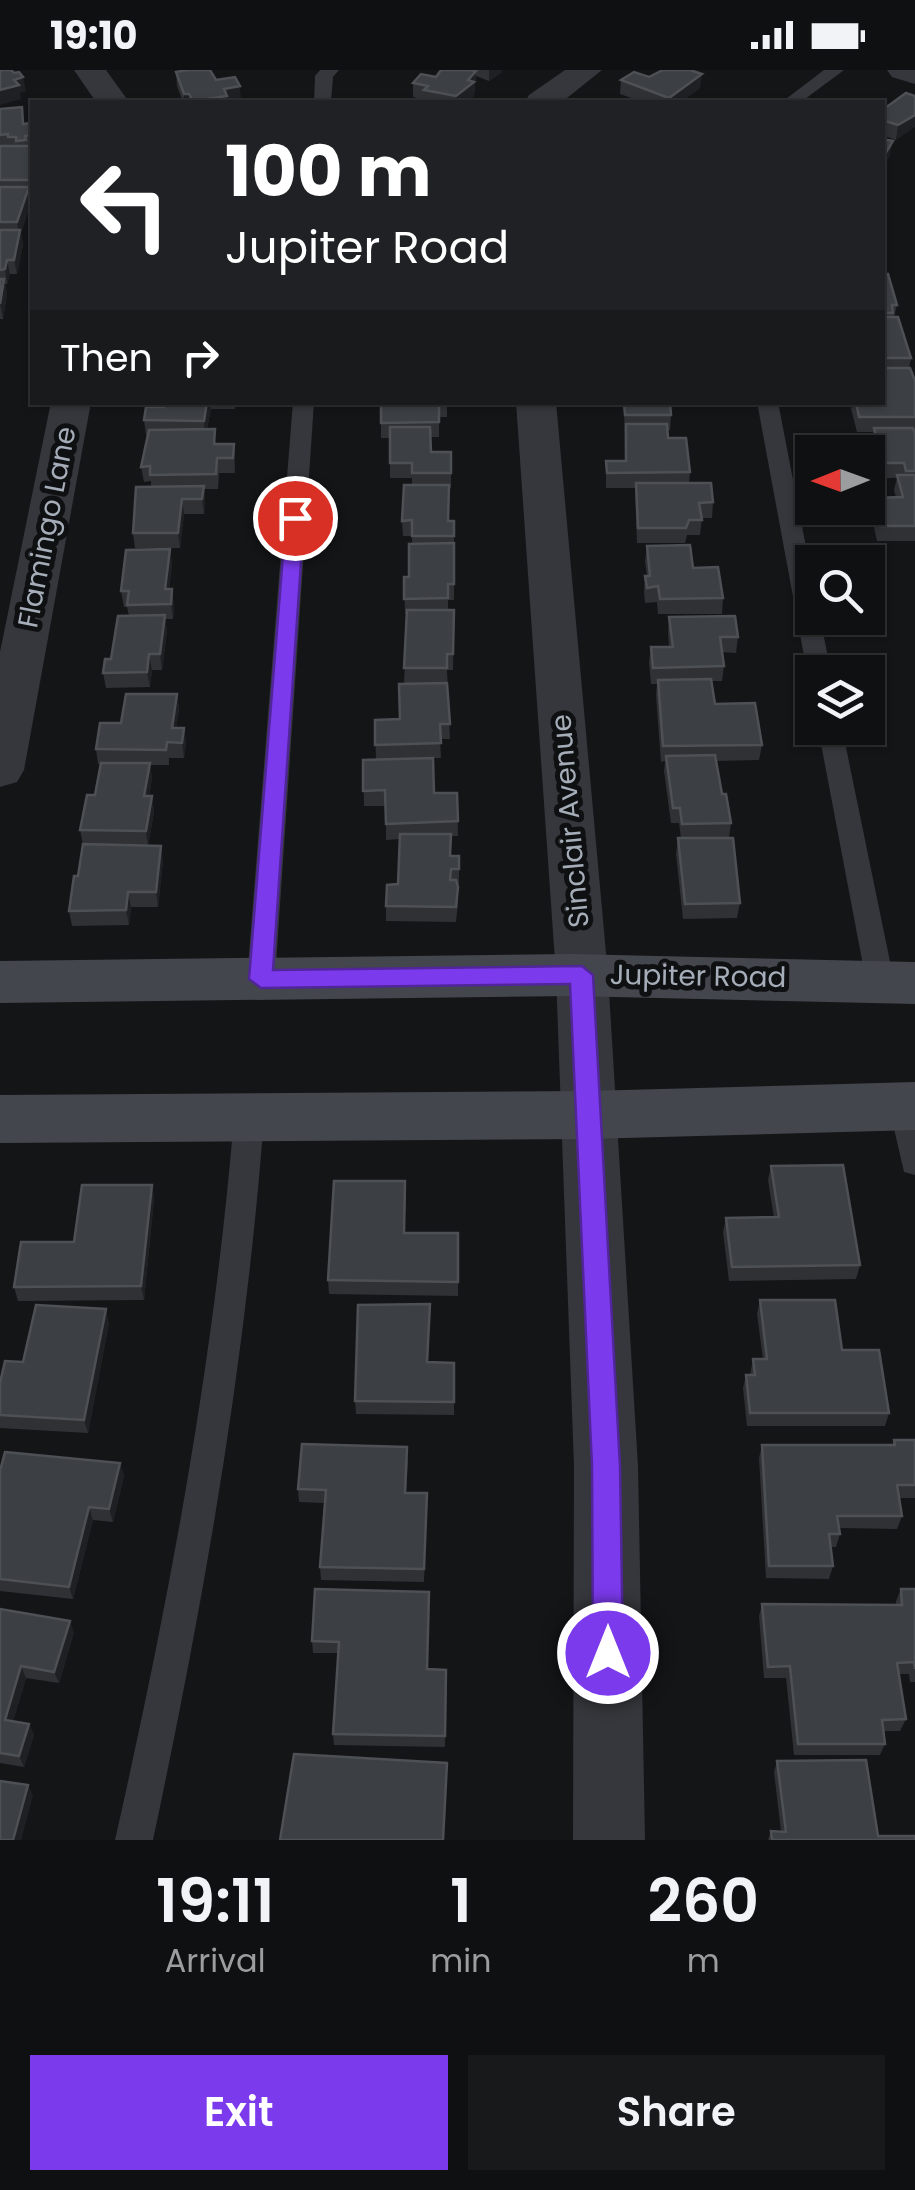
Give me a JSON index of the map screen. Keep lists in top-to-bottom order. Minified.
{"streets":{"main road":["Jupiter Road"],"street":["Flamingo Lane","Sinclair Avenue"]},"crossings":[["Sinclair Avenue","Jupiter Road"]],"north":"left","page":{"status":"19:10","turn":["100 m","Jupiter Road"],"then":"Then","eta":["19:11","Arrival","1","min","260","m"],"buttons":["Exit","Share"]}}
